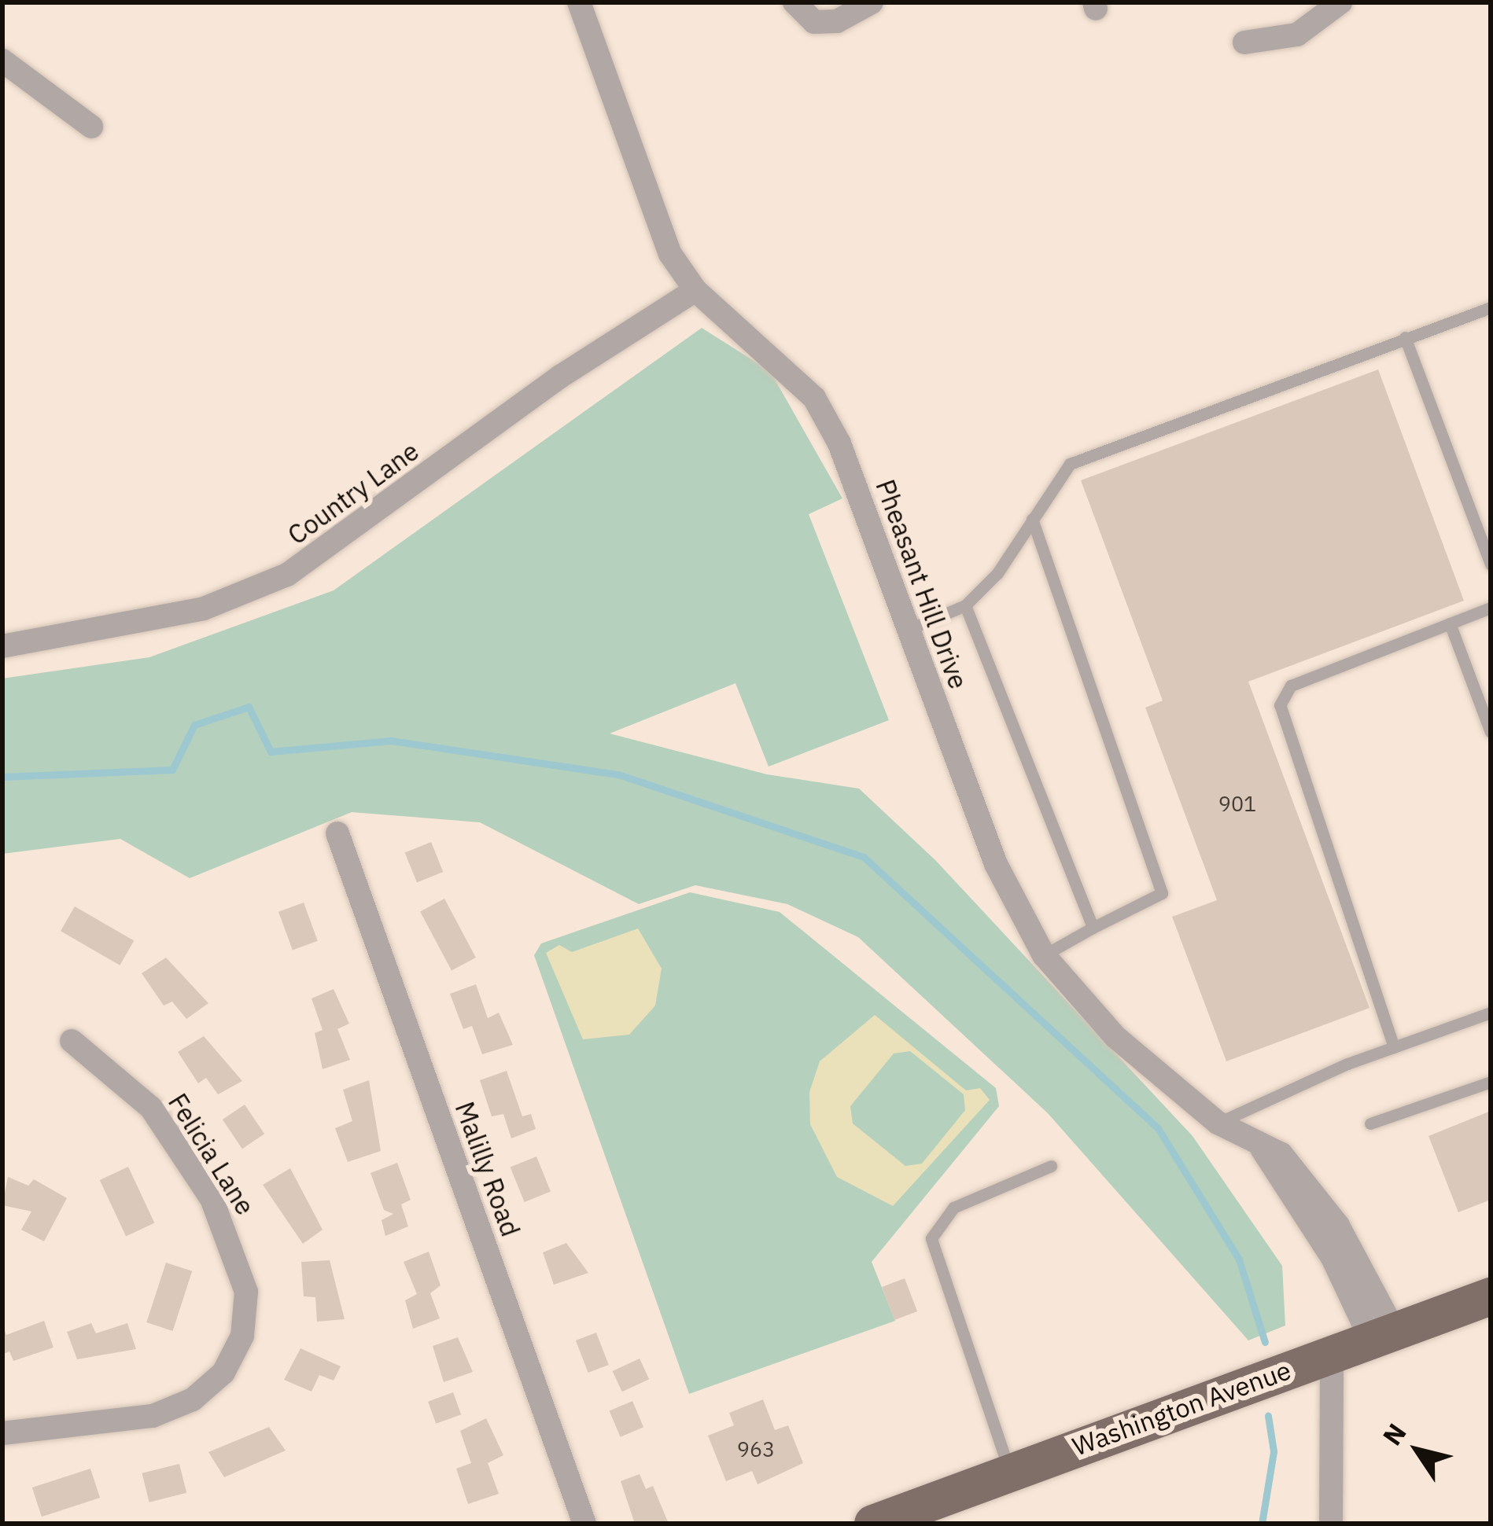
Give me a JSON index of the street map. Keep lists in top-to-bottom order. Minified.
{"streets":{"main road":["Washington Avenue"],"street":["Country Lane","Pheasant Hill Drive","Felicia Lane","Malilly Road"]},"crossings":[["Country Lane","Pheasant Hill Drive"],["Pheasant Hill Drive","Washington Avenue"]],"house_numbers":["901","963"],"north":"top left"}
